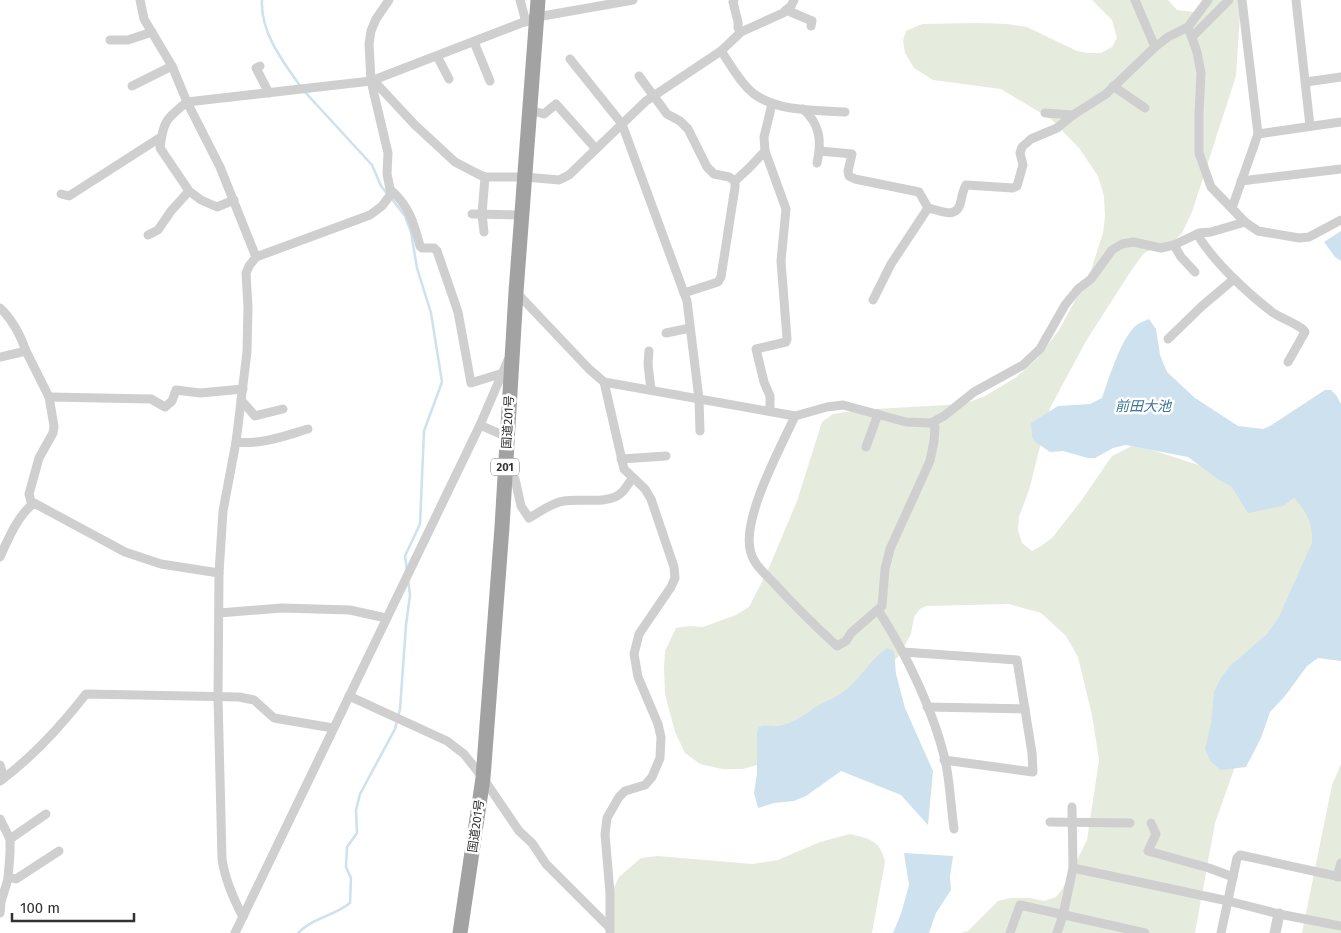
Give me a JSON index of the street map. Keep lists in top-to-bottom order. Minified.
{"streets":{"highway":["国道201号","201"]},"water":["前田大池"],"scale_bar":"100 m"}
